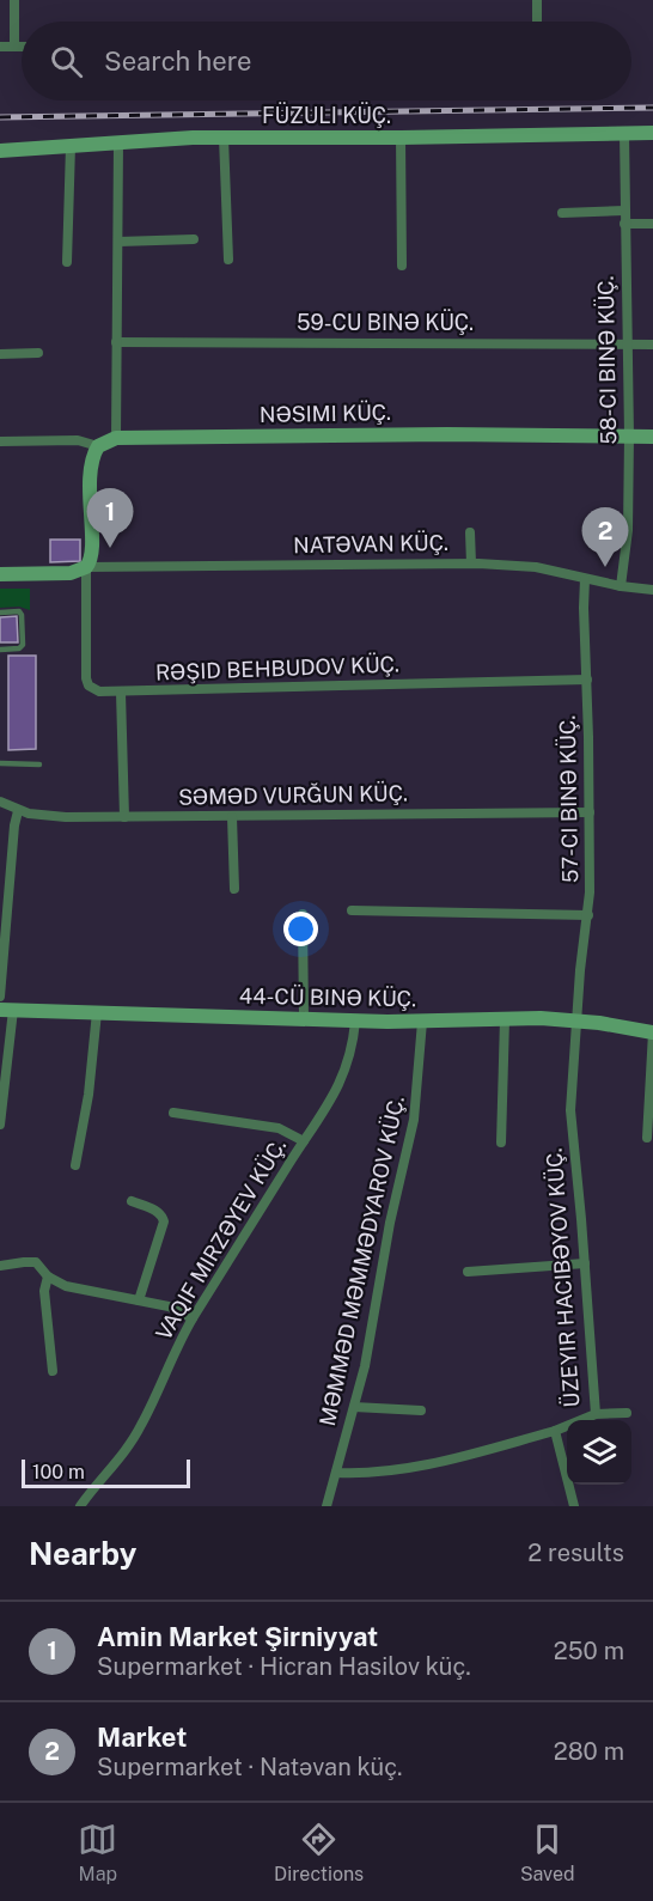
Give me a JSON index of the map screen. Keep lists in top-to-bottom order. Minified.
{"streets":{"street":["FÜZULI KÜÇ.","59-CU BINƏ KÜÇ.","58-CI BINƏ KÜÇ.","NƏSIMI KÜÇ.","NATƏVAN KÜÇ.","RƏŞID BEHBUDOV KÜÇ.","SƏMƏD VURĞUN KÜÇ.","57-CI BINƏ KÜÇ.","44-CÜ BINƏ KÜÇ.","VAQIF MIRZƏYEV KÜÇ.","MƏMMƏD MƏMMƏDYAROV KÜÇ."]},"crossings":[["FÜZULI KÜÇ.","58-CI BINƏ KÜÇ."],["59-CU BINƏ KÜÇ.","58-CI BINƏ KÜÇ."],["58-CI BINƏ KÜÇ.","NƏSIMI KÜÇ."],["58-CI BINƏ KÜÇ.","NATƏVAN KÜÇ."],["NATƏVAN KÜÇ.","RƏŞID BEHBUDOV KÜÇ."],["NATƏVAN KÜÇ.","57-CI BINƏ KÜÇ."],["RƏŞID BEHBUDOV KÜÇ.","57-CI BINƏ KÜÇ."],["SƏMƏD VURĞUN KÜÇ.","57-CI BINƏ KÜÇ."],["57-CI BINƏ KÜÇ.","44-CÜ BINƏ KÜÇ."],["44-CÜ BINƏ KÜÇ.","VAQIF MIRZƏYEV KÜÇ."],["44-CÜ BINƏ KÜÇ.","MƏMMƏD MƏMMƏDYAROV KÜÇ."]],"scale_bar":"100 m","page":{"search":"Search here","pins":["1","2"],"scale":"100 m","heading":["Nearby","2 results"],"list":[{"mark":"1","name":"Amin Market Şirniyyat","note":"Supermarket · Hicran Hasilov küç.","value":"250 m"},{"mark":"2","name":"Market","note":"Supermarket · Natəvan küç.","value":"280 m"}],"nav":["Map","Directions","Saved"]}}
